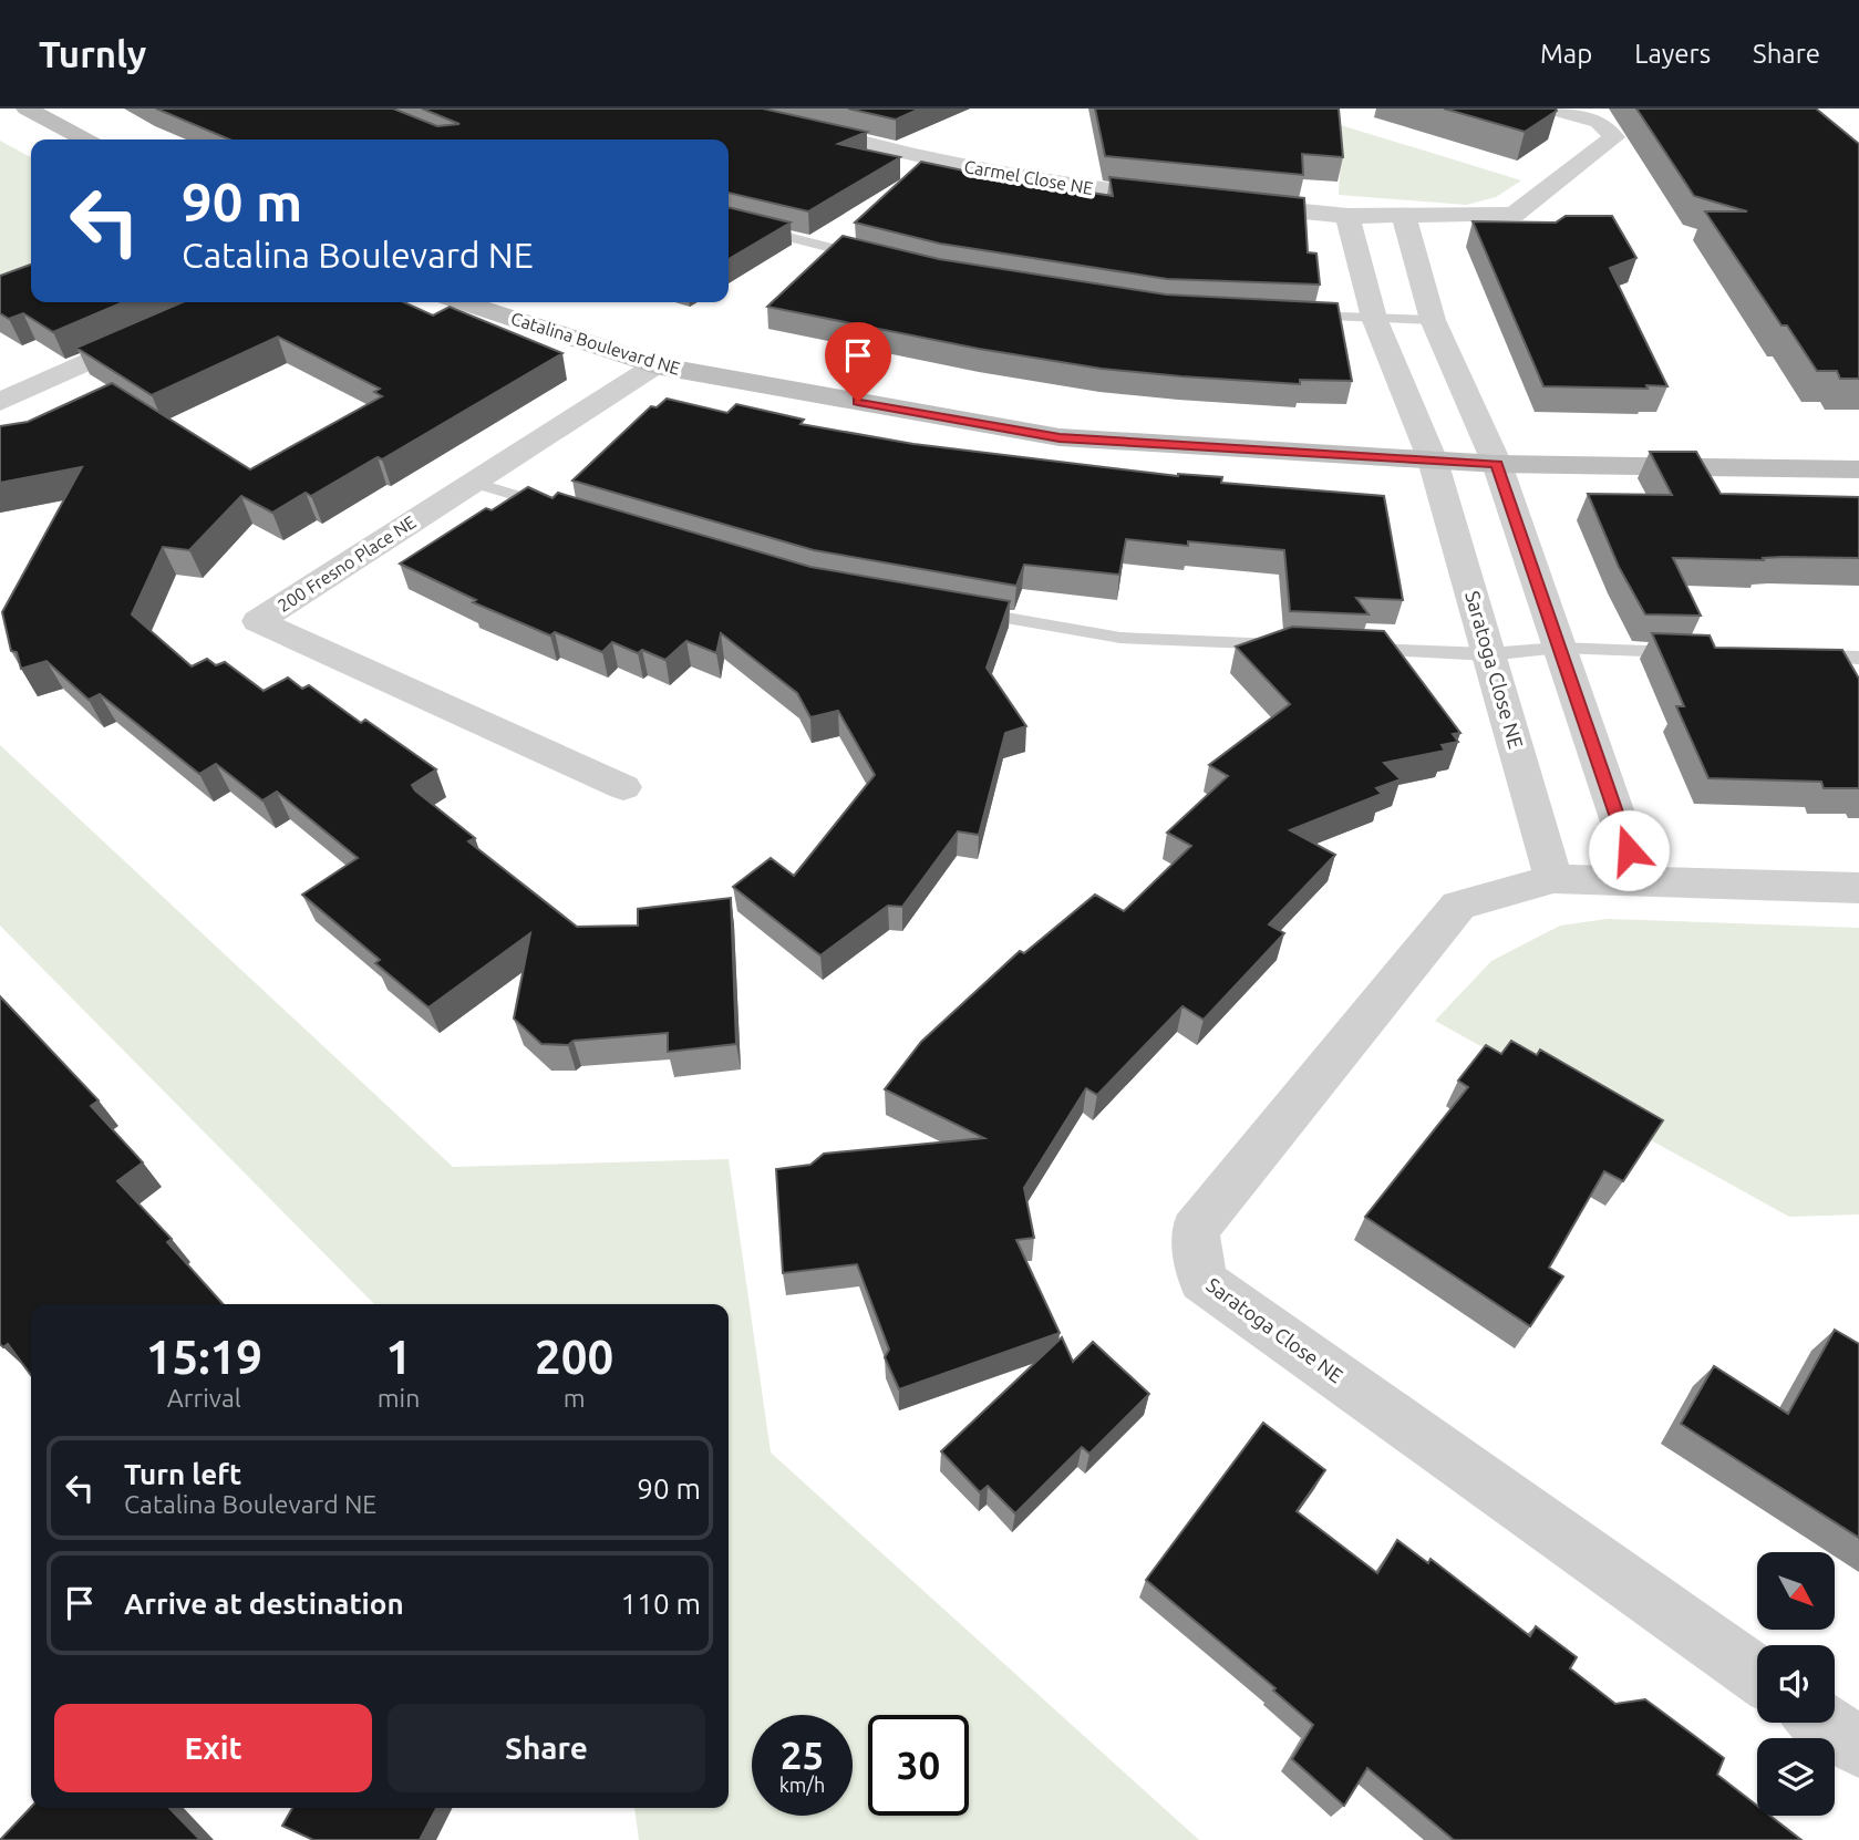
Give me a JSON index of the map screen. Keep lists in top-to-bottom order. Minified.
{"streets":{"street":["Carmel Close NE","Catalina Boulevard NE","200 Fresno Place NE","Saratoga Close NE"]},"crossings":[["Catalina Boulevard NE","200 Fresno Place NE"],["Catalina Boulevard NE","Saratoga Close NE"]],"north":"bottom right","page":{"header":"Turnly","nav":["Map","Layers","Share"],"turn":["90 m","Catalina Boulevard NE"],"eta":["15:19","Arrival","1","min","200","m"],"list":[{"name":"Turn left","note":"Catalina Boulevard NE","value":"90 m"},{"name":"Arrive at destination","value":"110 m"}],"buttons":["Exit","Share"],"speed":"25 km/h","limit":"30"}}
